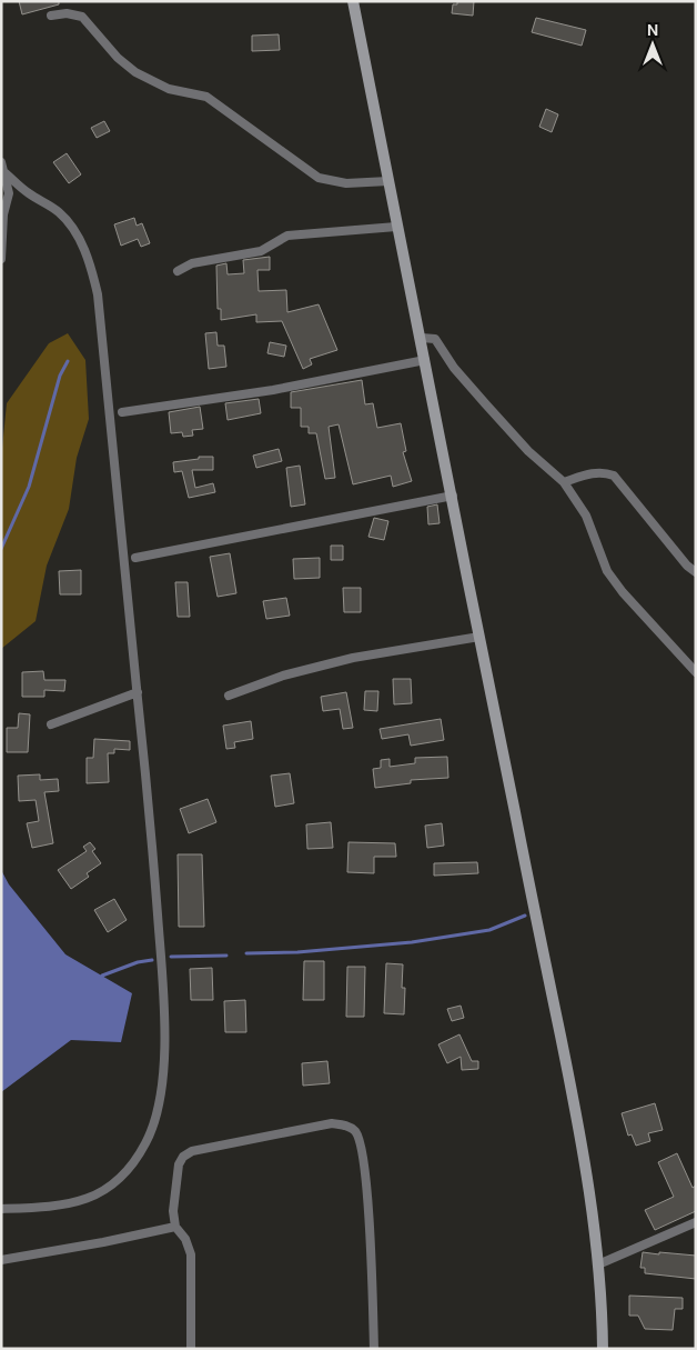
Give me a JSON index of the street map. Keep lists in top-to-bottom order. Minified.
{"north":"top"}
